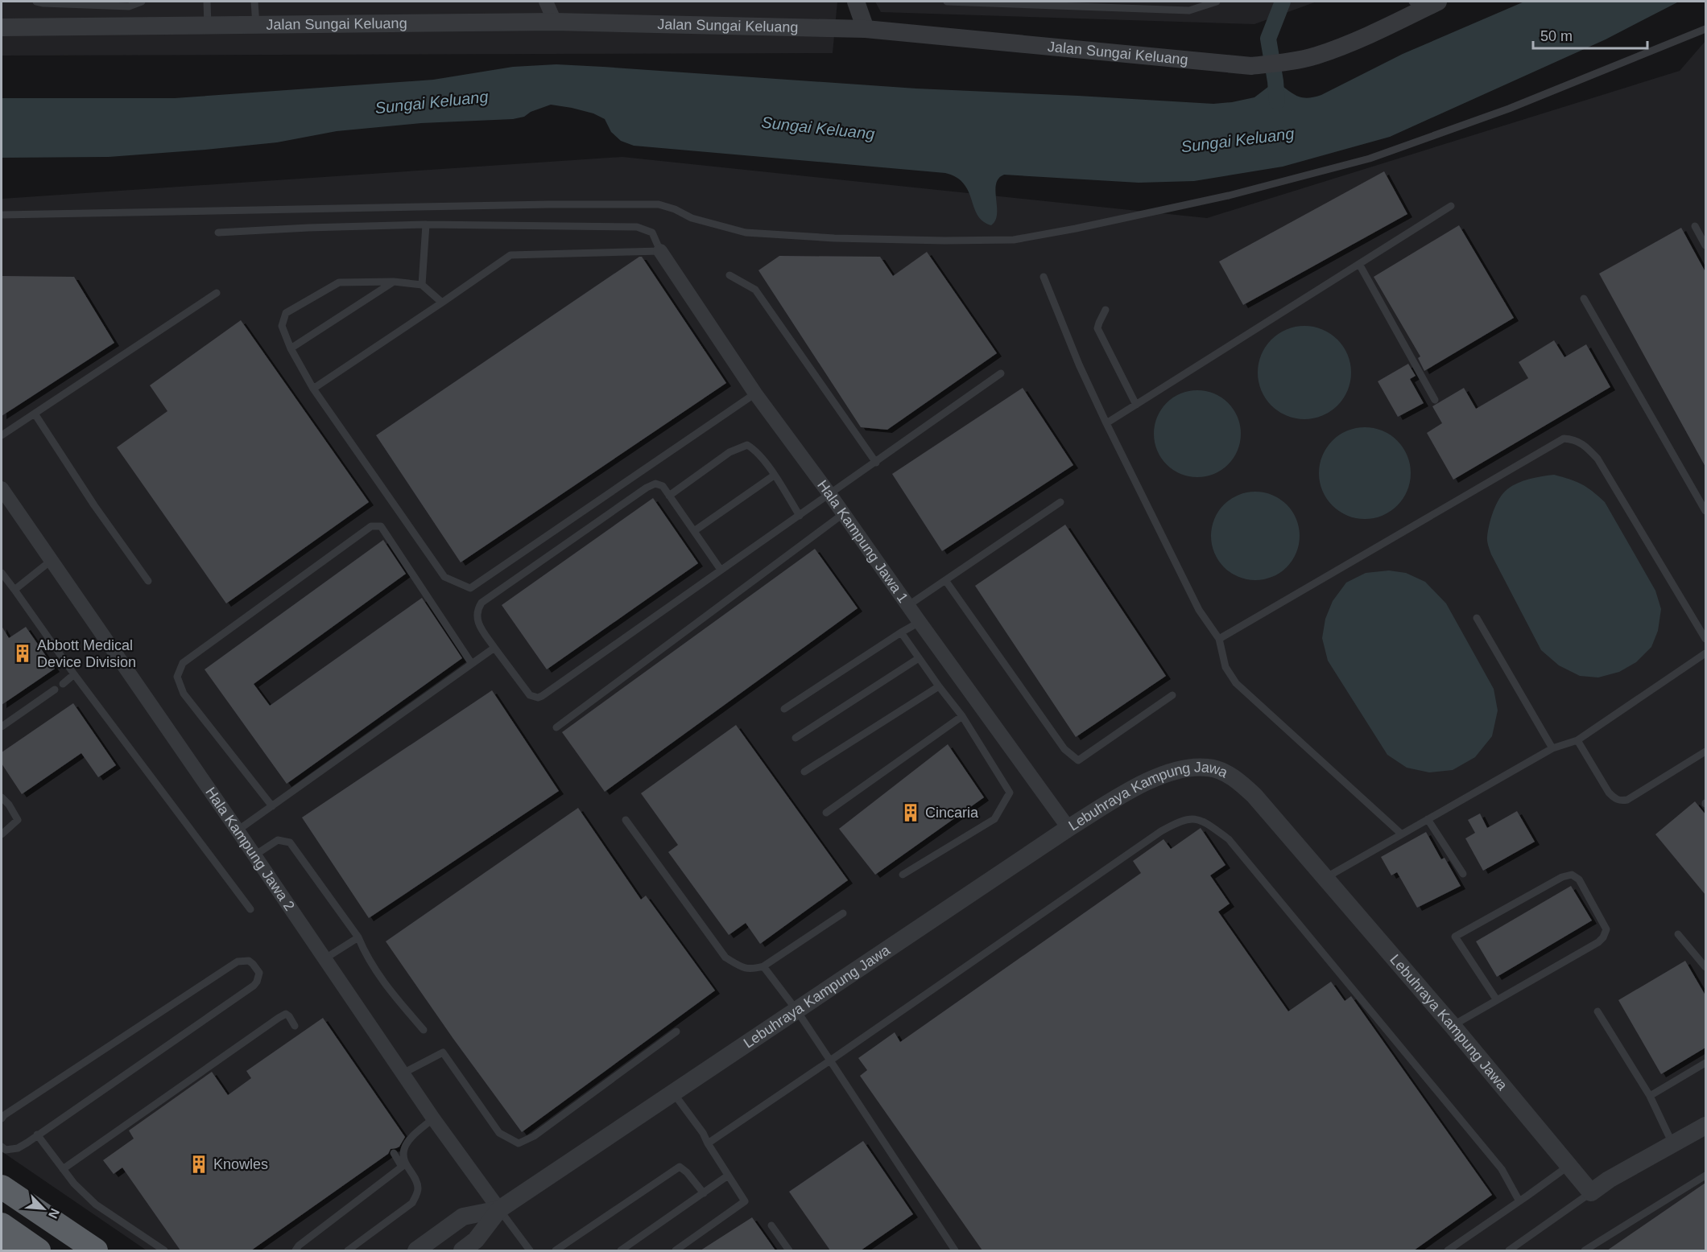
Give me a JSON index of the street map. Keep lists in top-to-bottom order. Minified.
{"streets":{"street":["Jalan Sungai Keluang","Hala Kampung Jawa 1","Lebuhraya Kampung Jawa","Hala Kampung Jawa 2"]},"crossings":[["Hala Kampung Jawa 1","Lebuhraya Kampung Jawa"],["Lebuhraya Kampung Jawa","Hala Kampung Jawa 2"]],"water":["Sungai Keluang"],"places":{"building":["Abbott Medical Device Division","Cincaria","Knowles"]},"scale_bar":"50 m","north":"bottom right"}
